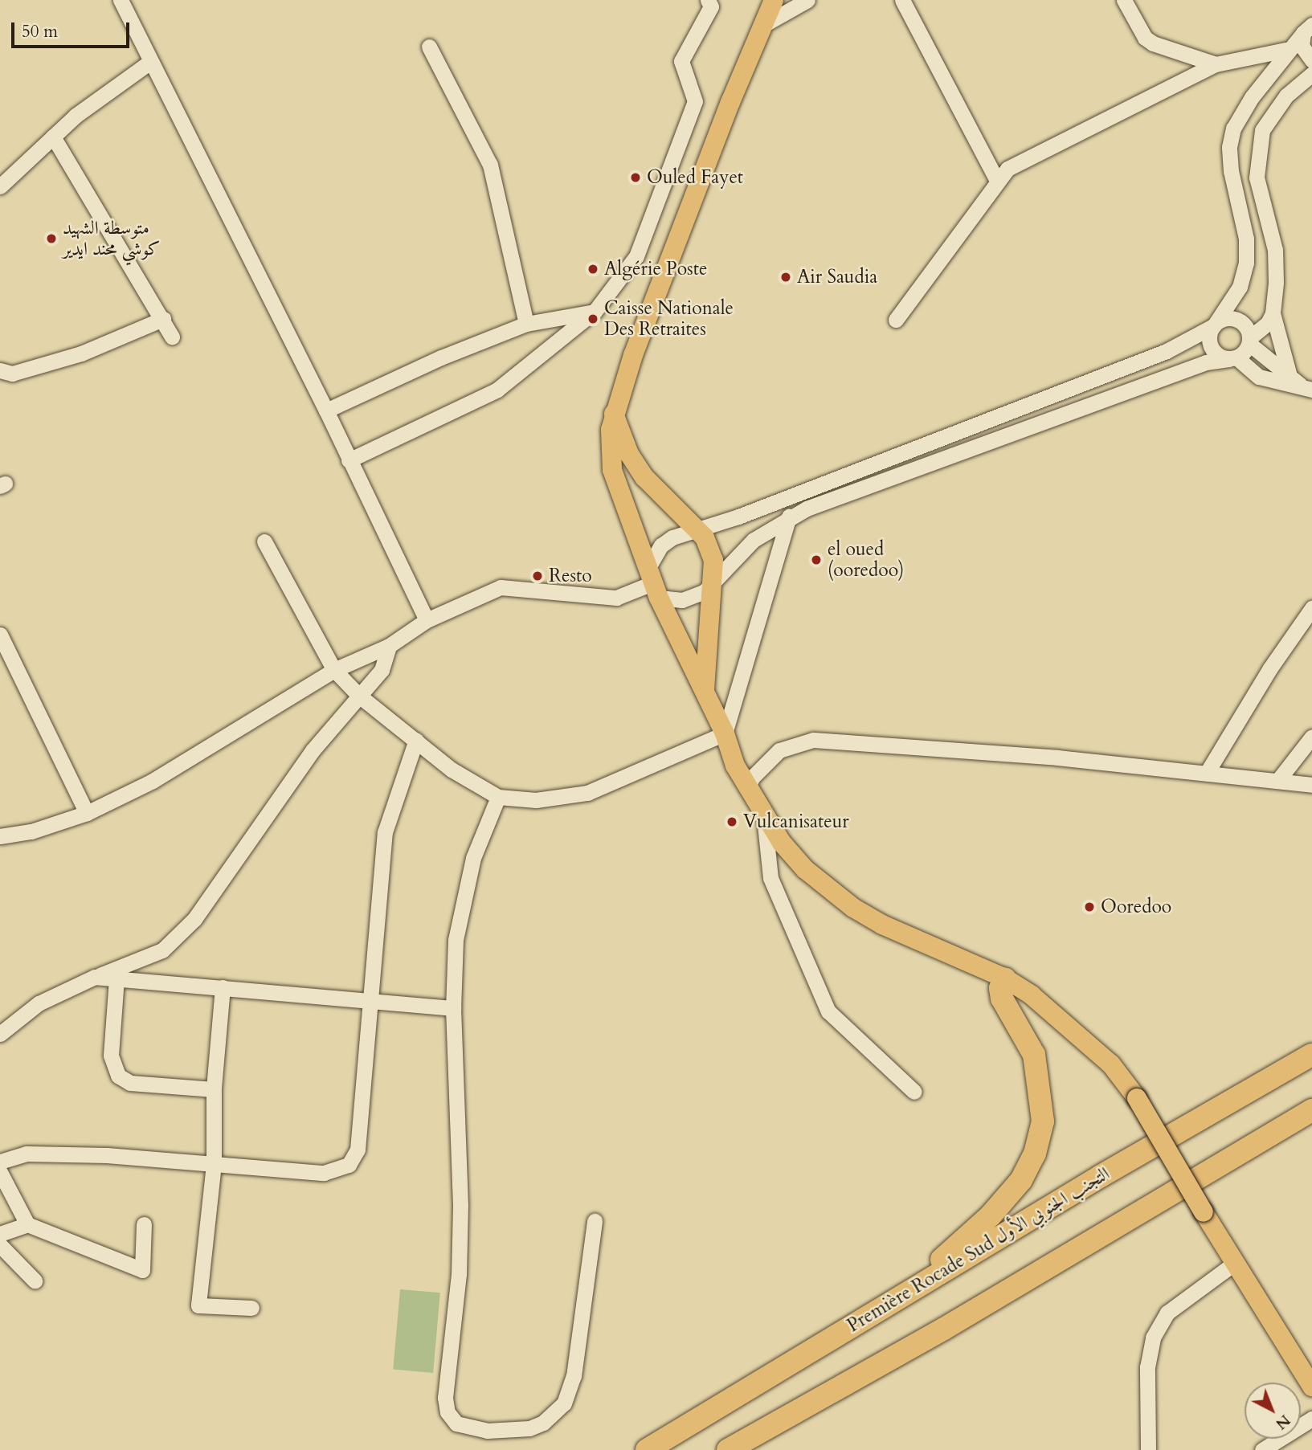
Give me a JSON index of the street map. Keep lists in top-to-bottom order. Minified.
{"streets":{"highway":["Première Rocade Sud التجنب الجنوبي الأول"]},"places":["Ouled Fayet","متوسطة الشهيد كوشي محند ايدير","Algérie Poste","Air Saudia","Caisse Nationale Des Retraites","el oued (ooredoo)","Resto","Vulcanisateur","Ooredoo"],"scale_bar":"50 m","north":"bottom right"}
